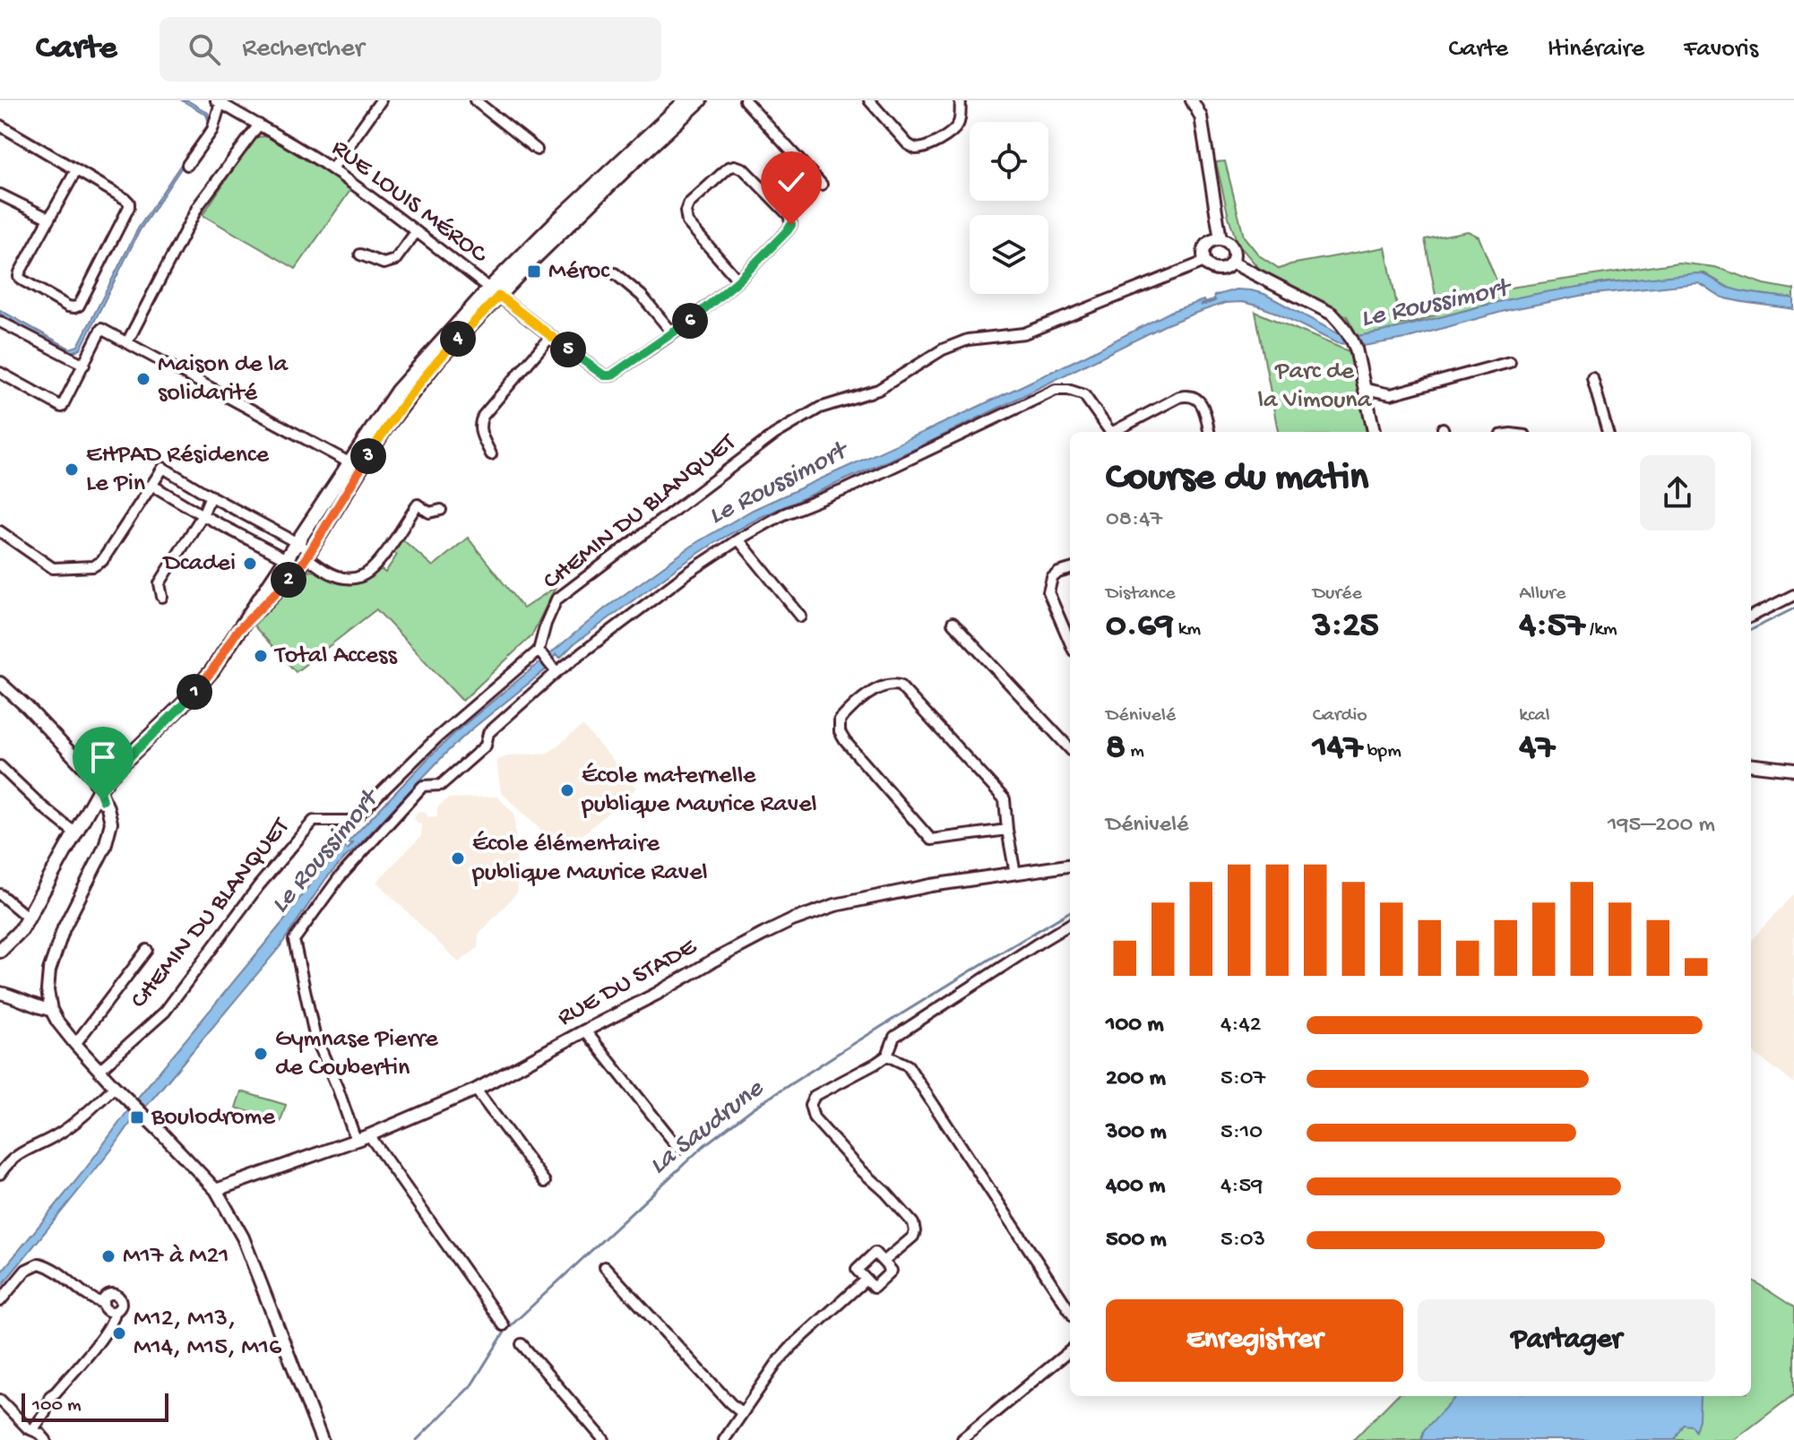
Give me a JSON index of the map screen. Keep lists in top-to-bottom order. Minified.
{"streets":{"street":["RUE LOUIS MÉROC","CHEMIN DU BLANQUET","RUE DU STADE"]},"water":["Le Roussimort","La Saudrune"],"parks":["Parc de la Vimouna"],"places":{"transit":["Méroc","Boulodrome"],"other":["Maison de la solidarité","EHPAD Résidence Le Pin","Dcadei","Total Access","École maternelle publique Maurice Ravel","École élémentaire publique Maurice Ravel","Gymnase Pierre de Coubertin","M17 à M21","M12, M13, M14, M15, M16"]},"scale_bar":"100 m","page":{"header":"Carte","search":"Rechercher","nav":["Carte","Itinéraire","Favoris"],"pins":["6","4","5","3","2","1"],"heading":["Course du matin","08:47"],"stats":[["Distance","0.69 km"],["Durée","3:25"],["Allure","4:57 /km"],["Dénivelé","8 m"],["Cardio","147 bpm"],["kcal","47"]],"chart":["Dénivelé","195–200 m"],"list":[{"name":"100 m","note":"4:42"},{"name":"200 m","note":"5:07"},{"name":"300 m","note":"5:10"},{"name":"400 m","note":"4:59"},{"name":"500 m","note":"5:03"}],"buttons":["Enregistrer","Partager"],"scale":"100 m"}}
